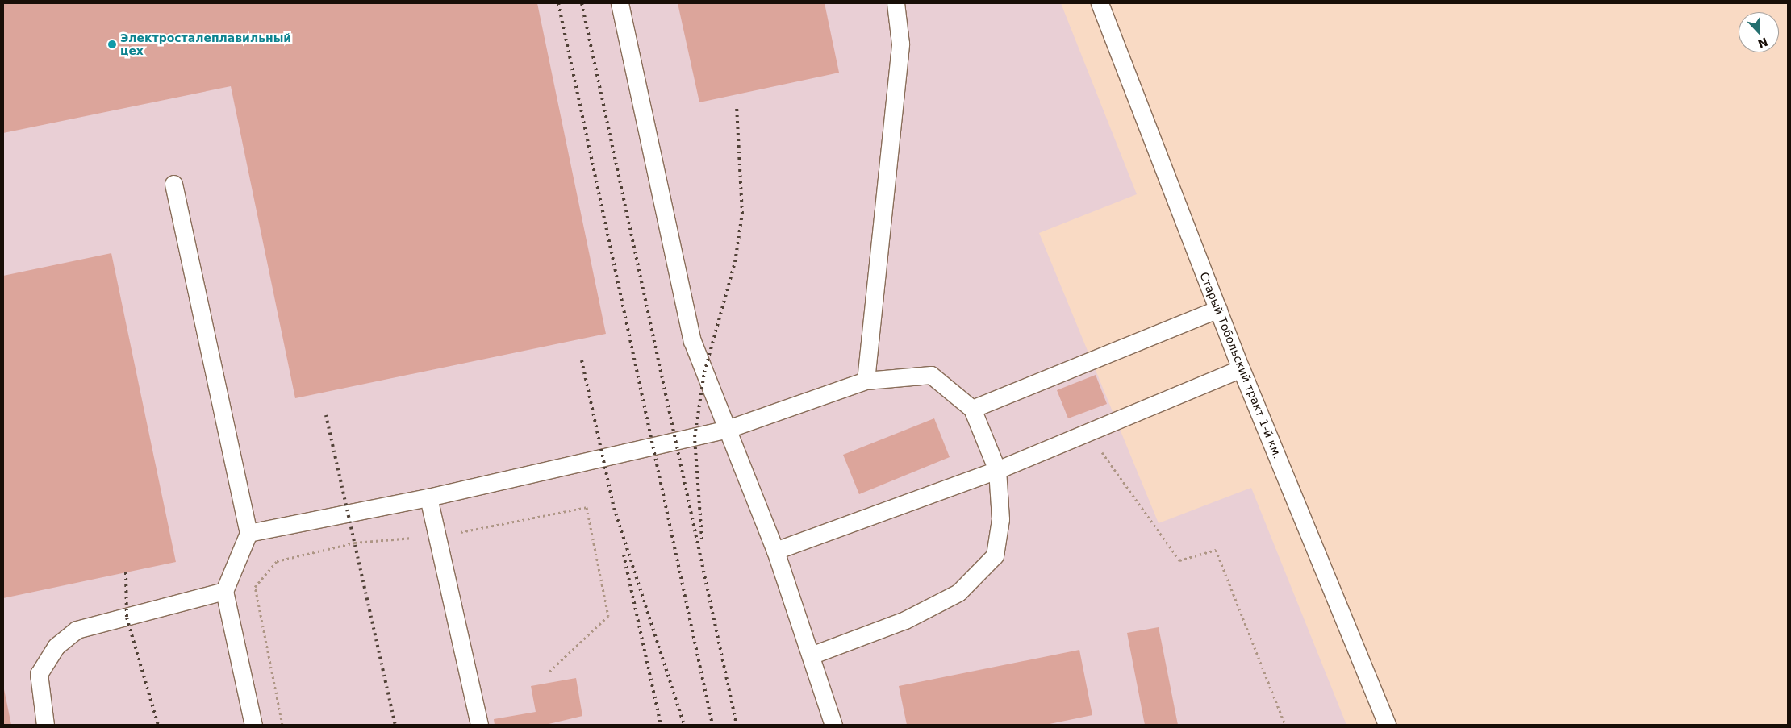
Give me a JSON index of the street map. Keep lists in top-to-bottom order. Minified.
{"streets":{"lane":["Старый Тобольский тракт 1-й км."]},"places":["Электросталеплавильный цех"],"north":"bottom"}
